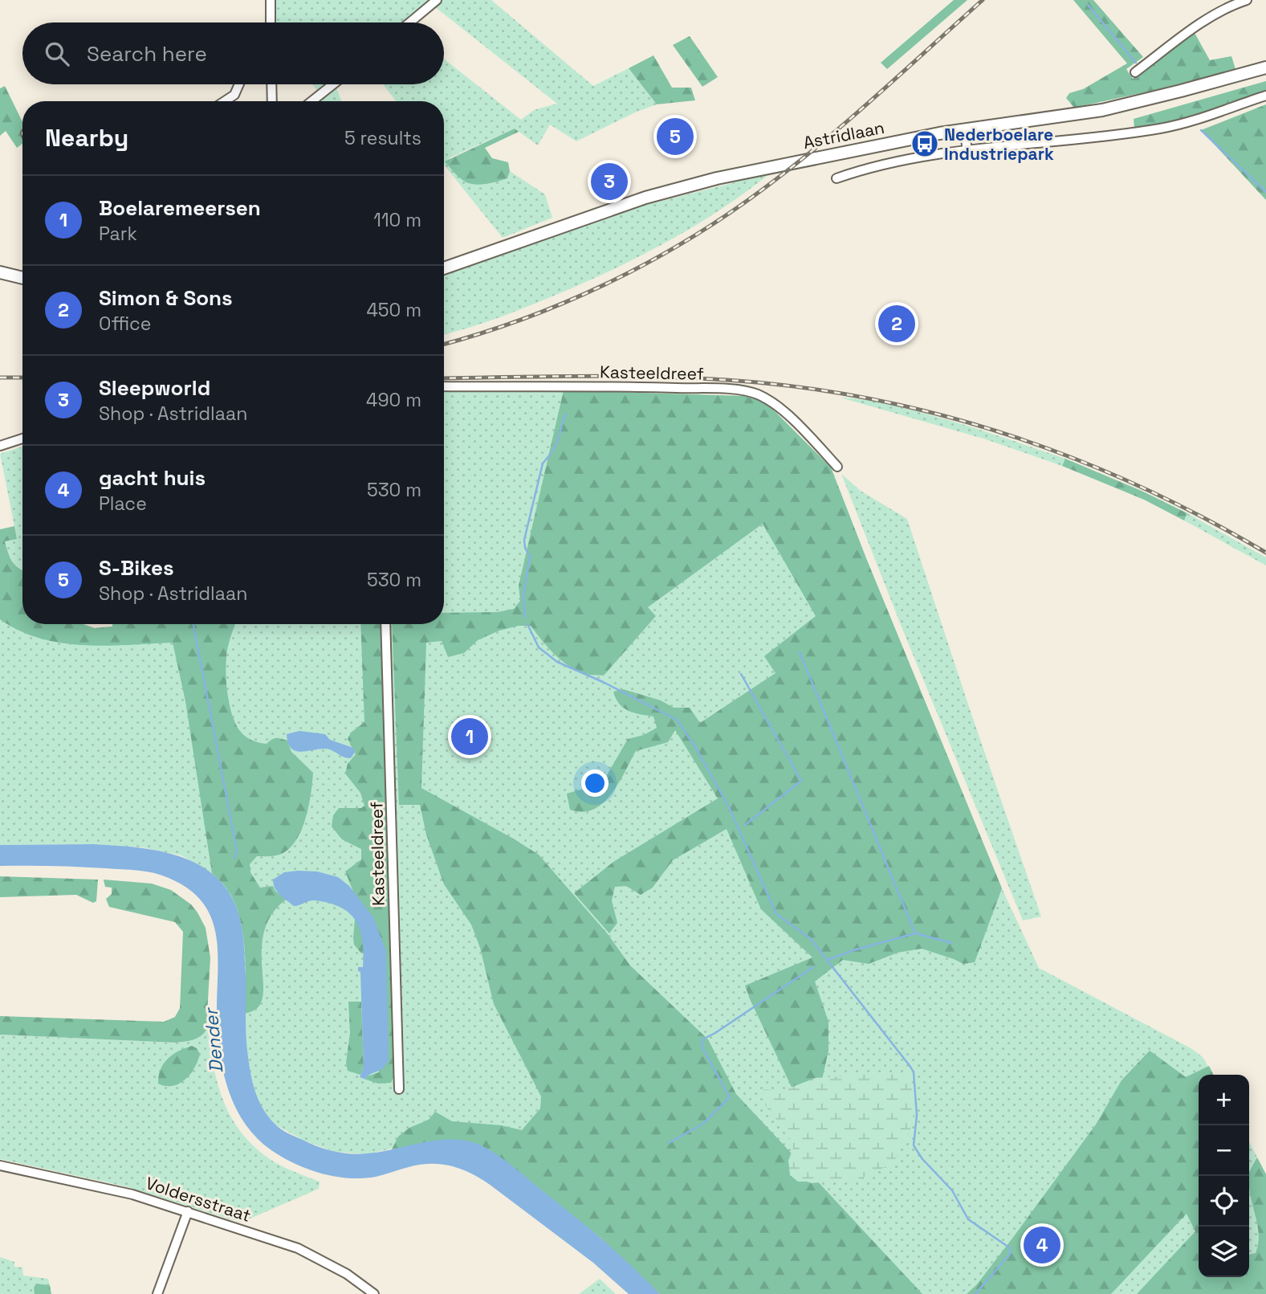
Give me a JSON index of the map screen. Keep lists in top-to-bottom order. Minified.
{"streets":{"main road":["Astridlaan"],"street":["Kasteeldreef","Voldersstraat"]},"water":["Dender"],"places":{"bus stop":["Nederboelare Industriepark"]},"page":{"search":"Search here","heading":["Nearby","5 results"],"pins":["5","3","2","1","4"],"list":[{"mark":"1","name":"Boelaremeersen","note":"Park","value":"110 m"},{"mark":"2","name":"Simon & Sons","note":"Office","value":"450 m"},{"mark":"3","name":"Sleepworld","note":"Shop · Astridlaan","value":"490 m"},{"mark":"4","name":"gacht huis","note":"Place","value":"530 m"},{"mark":"5","name":"S-Bikes","note":"Shop · Astridlaan","value":"530 m"}],"map_buttons":["+","−"]}}
